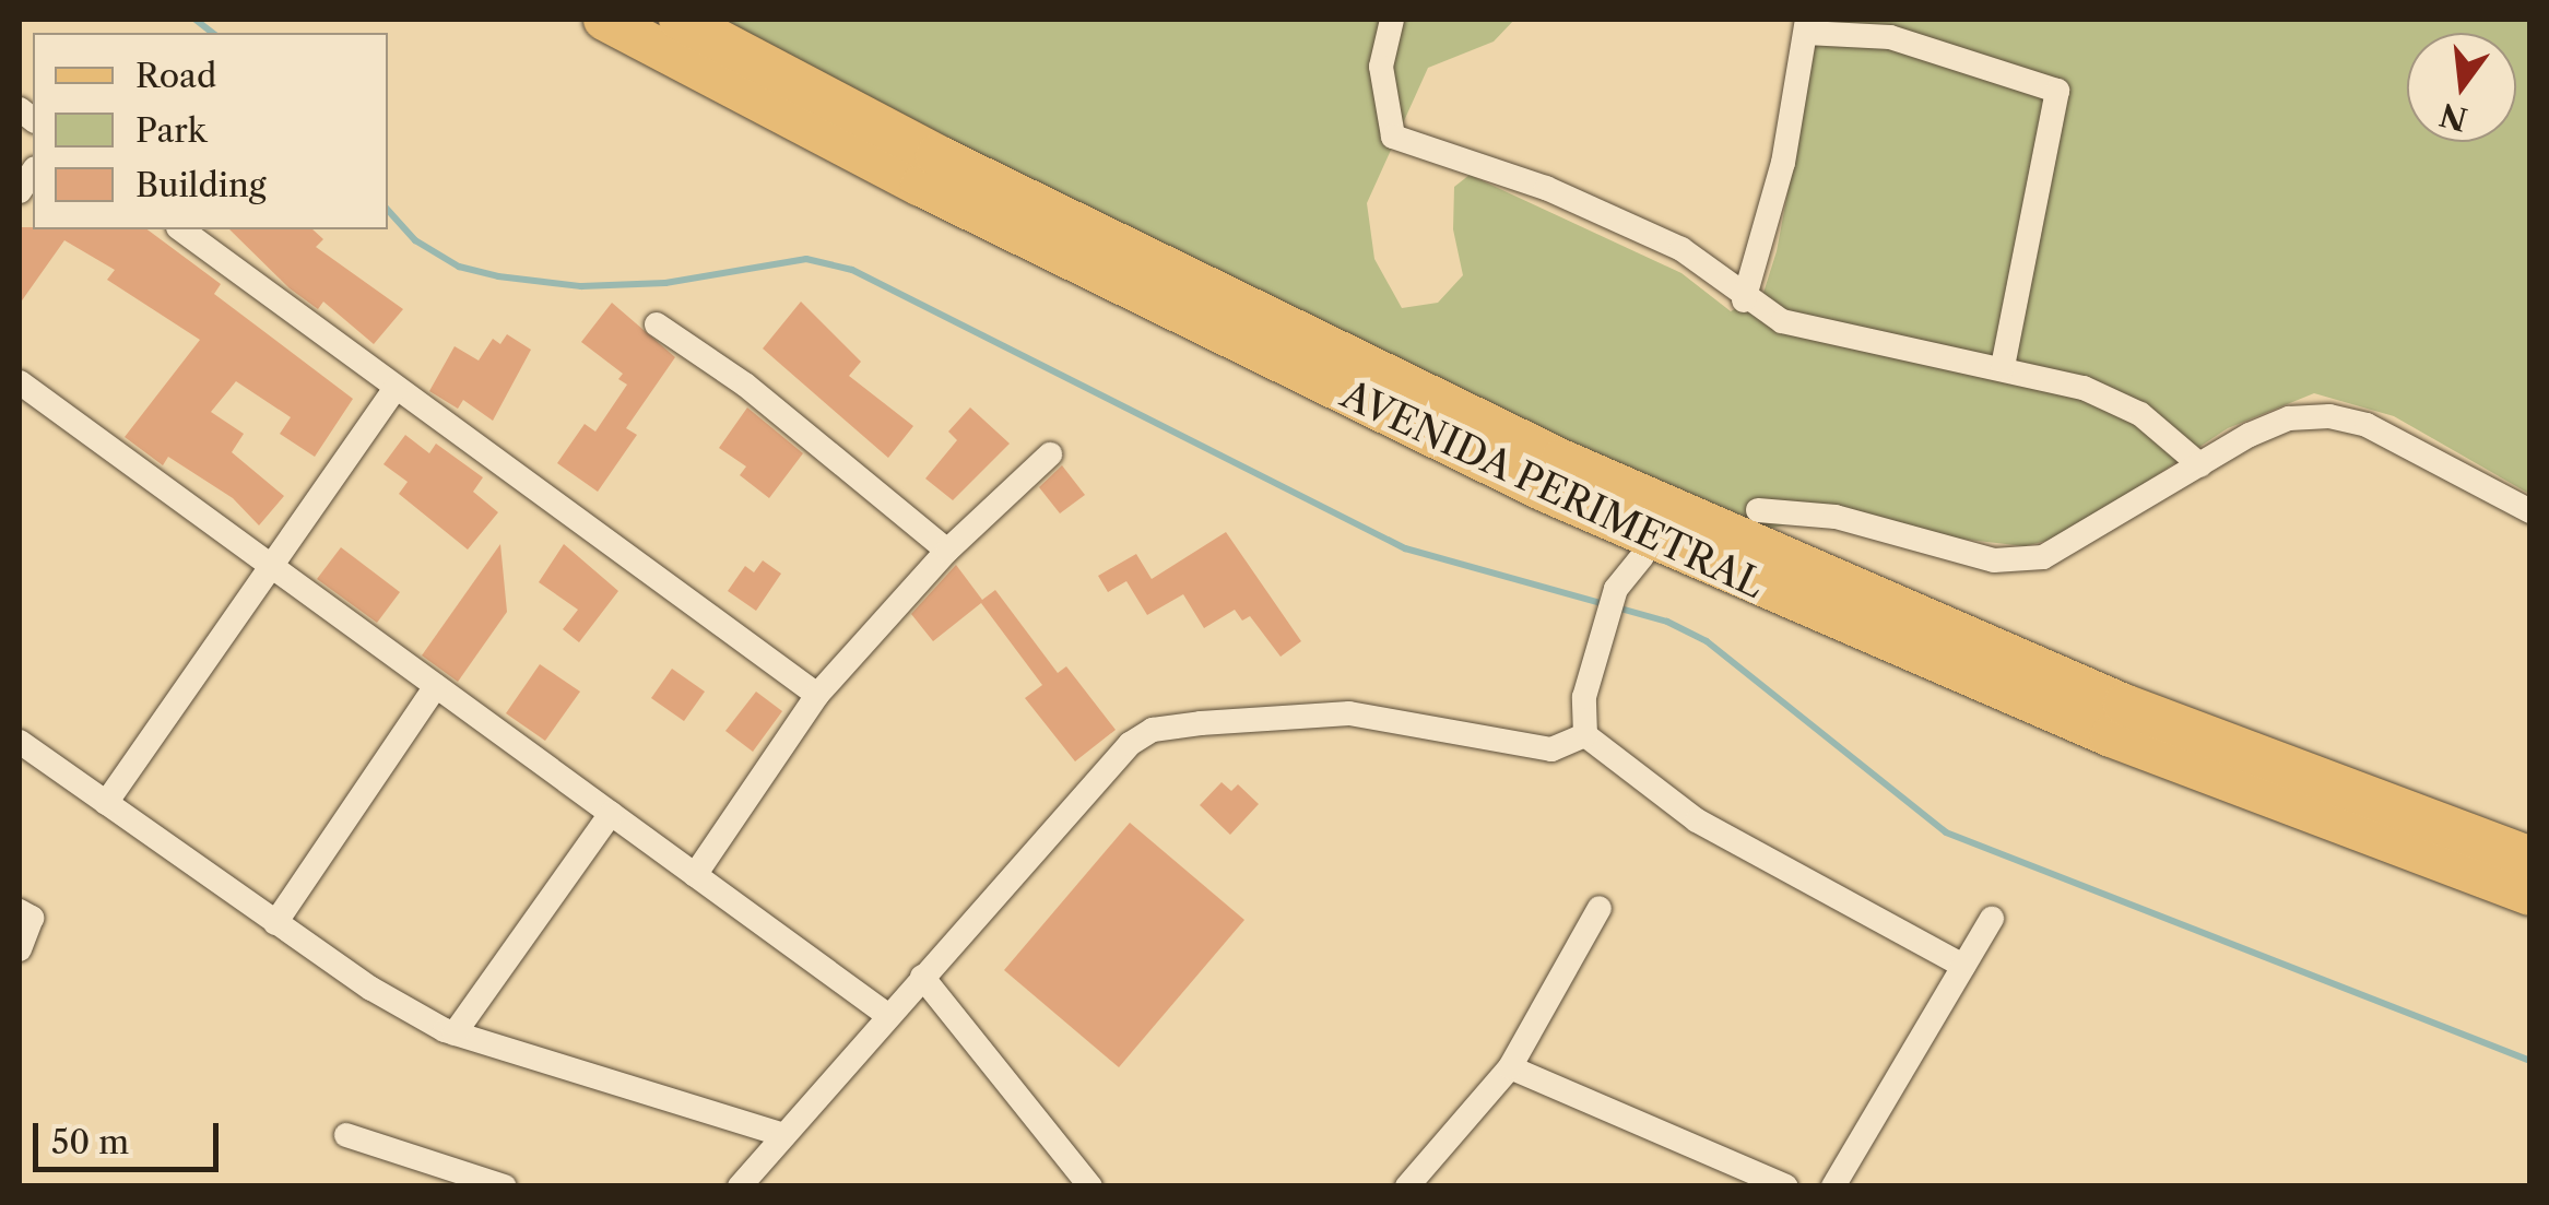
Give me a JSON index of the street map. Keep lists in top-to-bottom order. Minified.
{"streets":{"main road":["AVENIDA PERIMETRAL"]},"legend":["Road","Park","Building"],"scale_bar":"50 m","north":"bottom"}
